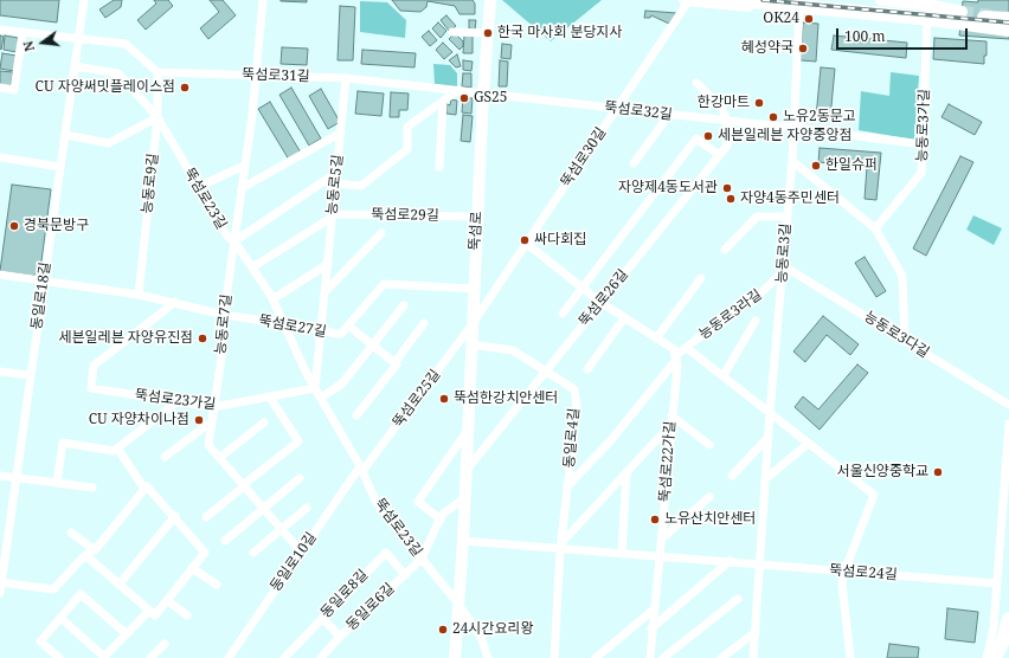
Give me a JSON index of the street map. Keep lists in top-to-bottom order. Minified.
{"streets":{"main road":["뚝섬로"],"street":["뚝섬로31길","뚝섬로32길","능동로3가길","뚝섬로30길","능동로9길","능동로5길","뚝섬로23길","뚝섬로29길","능동로3길","동일로18길","뚝섬로26길","능동로3라길","능동로7길","뚝섬로27길","능동로3다길","뚝섬로25길","뚝섬로23가길","동일로4길","뚝섬로22가길","동일로10길","뚝섬로24길","동일로8길","동일로6길"]},"crossings":[["뚝섬로31길","뚝섬로32길"],["뚝섬로31길","능동로9길"],["뚝섬로31길","능동로5길"],["뚝섬로31길","뚝섬로"],["뚝섬로31길","능동로7길"],["뚝섬로32길","능동로3가길"],["뚝섬로32길","뚝섬로30길"],["뚝섬로32길","뚝섬로"],["뚝섬로32길","능동로3길"],["뚝섬로32길","뚝섬로26길"],["뚝섬로30길","뚝섬로"],["뚝섬로30길","뚝섬로25길"],["능동로9길","뚝섬로23길"],["능동로9길","뚝섬로27길"],["능동로5길","뚝섬로23길"],["능동로5길","뚝섬로29길"],["능동로5길","뚝섬로27길"],["능동로5길","뚝섬로23가길"],["뚝섬로23길","뚝섬로"],["뚝섬로23길","동일로18길"],["뚝섬로23길","능동로7길"],["뚝섬로23길","뚝섬로27길"],["뚝섬로23길","뚝섬로25길"],["뚝섬로23길","뚝섬로23가길"],["뚝섬로23길","동일로10길"],["뚝섬로23길","동일로6길"],["뚝섬로29길","뚝섬로"],["뚝섬로","뚝섬로26길"],["뚝섬로","뚝섬로27길"],["뚝섬로","뚝섬로25길"],["뚝섬로","동일로4길"],["뚝섬로","뚝섬로24길"],["능동로3길","능동로3라길"],["능동로3길","능동로3다길"],["능동로3길","뚝섬로24길"],["동일로18길","뚝섬로27길"],["뚝섬로26길","동일로4길"],["능동로3라길","능동로3다길"],["능동로3라길","동일로4길"],["능동로3라길","뚝섬로22가길"],["능동로7길","뚝섬로27길"],["능동로7길","뚝섬로23가길"],["뚝섬로27길","뚝섬로23가길"],["뚝섬로25길","동일로10길"],["동일로4길","뚝섬로22가길"],["동일로4길","뚝섬로24길"],["뚝섬로22가길","뚝섬로24길"],["동일로8길","동일로6길"]],"places":["OK24","한국 마사회 분당지사","혜성약국","CU 자양써밋플레이스점","GS25","한강마트","노유2동문고","세븐일레븐 자양중앙점","한일슈퍼","자양제4동도서관","자양4동주민센터","경북문방구","싸다회집","세븐일레븐 자양유진점","뚝섬한강치안센터","CU 자양차이나점","서울신양중학교","노유산치안센터","24시간요리왕"],"scale_bar":"100 m","north":"left"}
